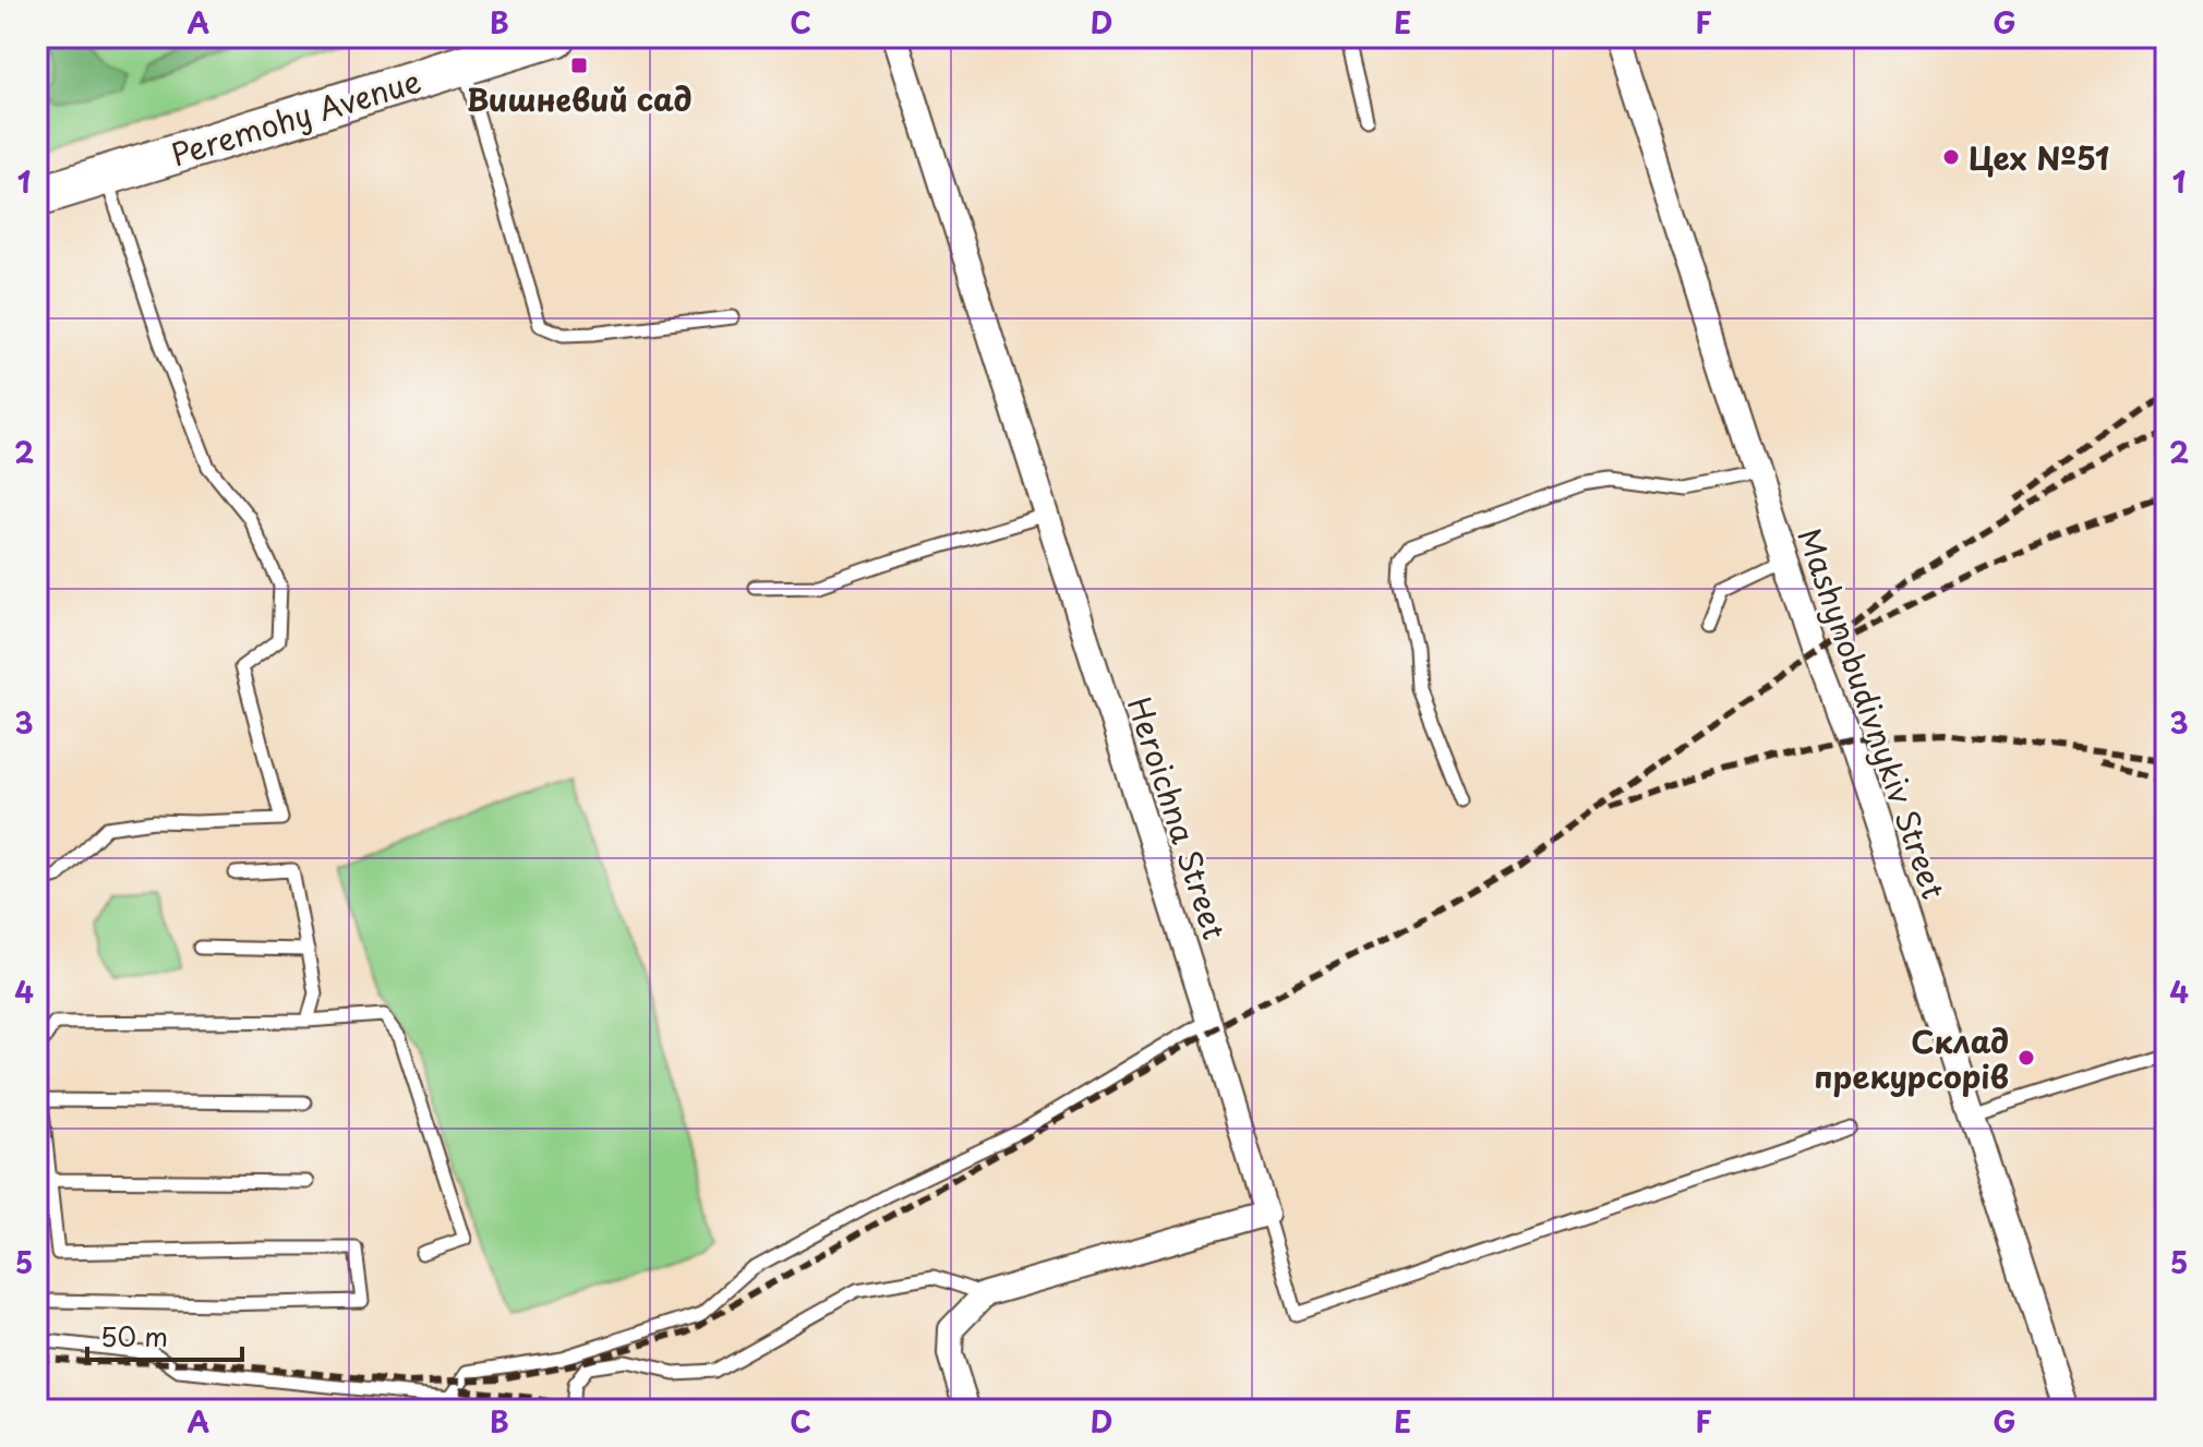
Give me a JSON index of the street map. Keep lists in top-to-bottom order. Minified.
{"streets":{"main road":["Peremohy Avenue"],"street":["Mashynobudivnykiv Street","Heroichna Street"]},"places":{"transit":["Вишневий сад"],"other":["Цех №51","Склад прекурсорів"]},"scale_bar":"50 m","grid":{"columns":["A","B","C","D","E","F","G"],"rows":["1","2","3","4","5"]}}
